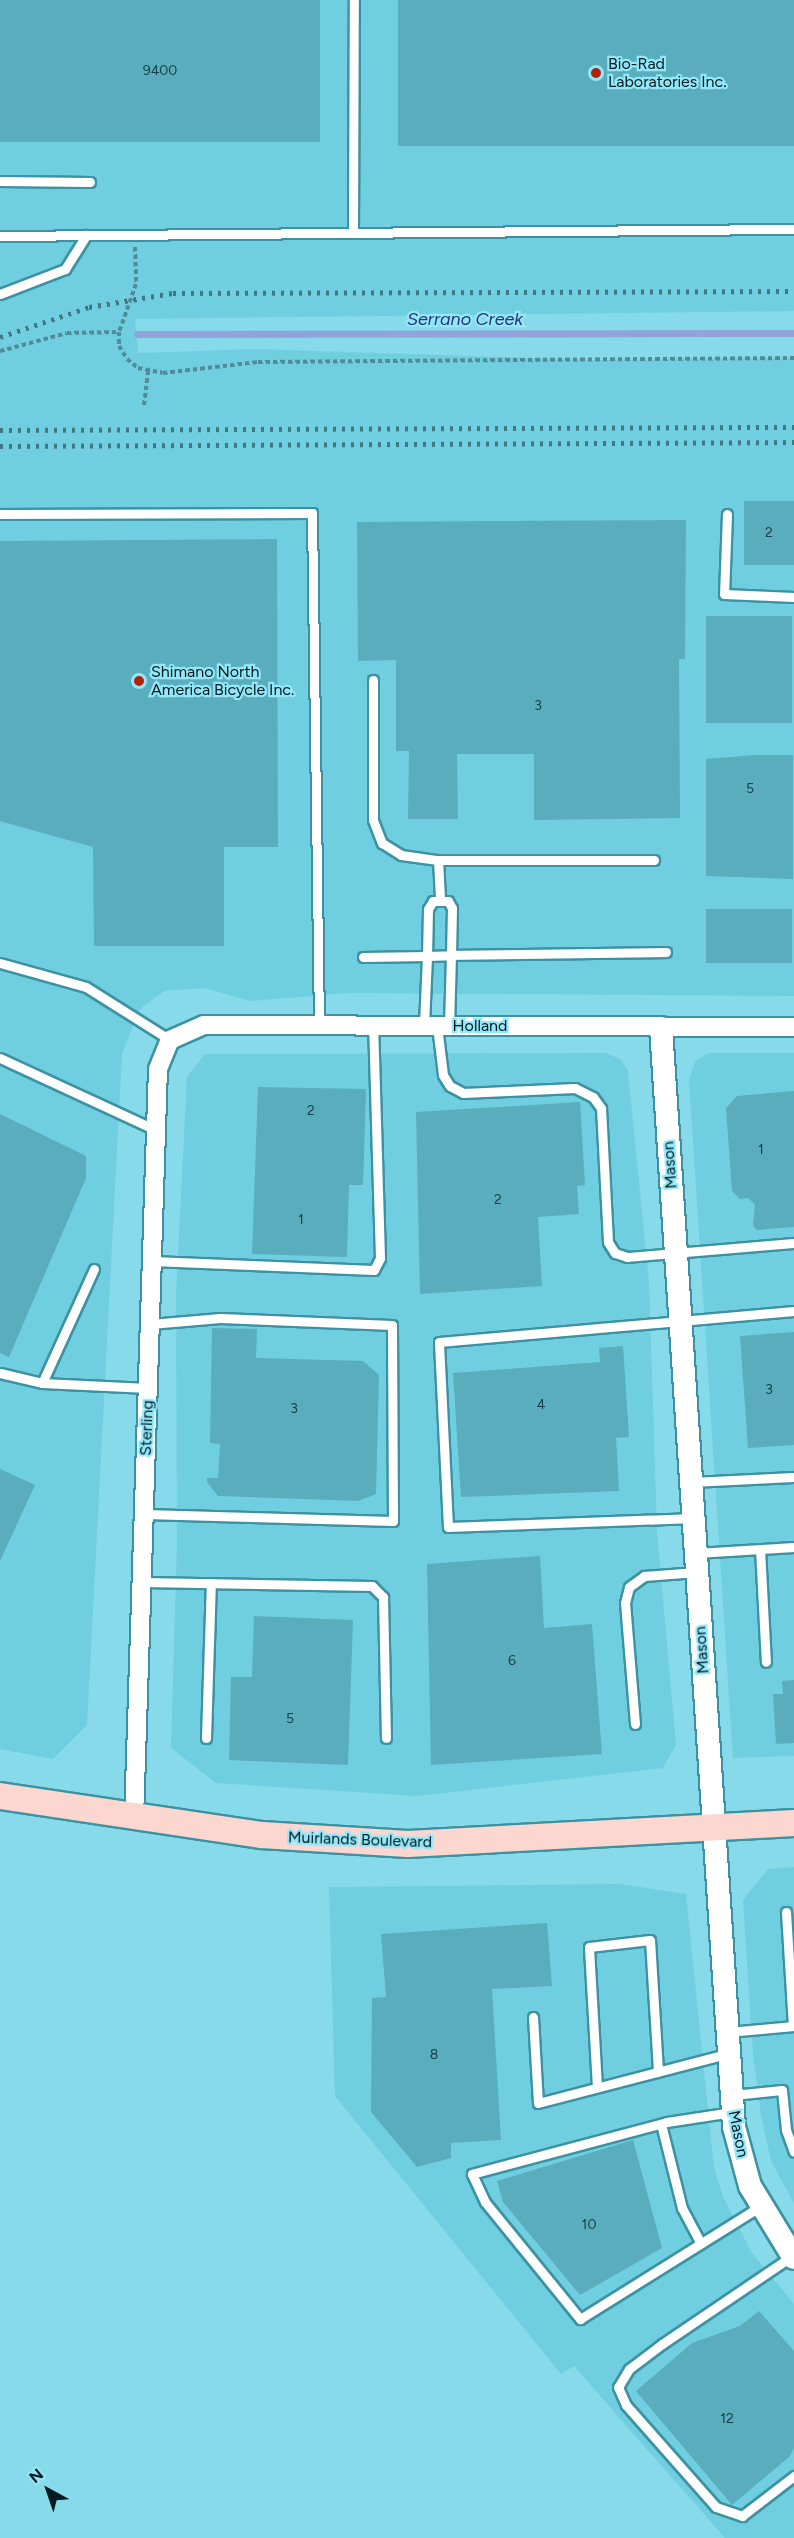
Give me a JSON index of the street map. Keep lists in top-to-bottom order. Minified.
{"streets":{"main road":["Muirlands Boulevard"],"street":["Holland","Mason","Sterling"]},"crossings":[["Holland","Mason"],["Holland","Sterling"],["Mason","Muirlands Boulevard"],["Sterling","Muirlands Boulevard"]],"water":["Serrano Creek"],"places":["Bio-Rad Laboratories Inc.","Shimano North America Bicycle Inc."],"house_numbers":["9400","2","3","5","2","1","2","1","3","4","3","6","5","8","10","12"],"north":"top left"}
